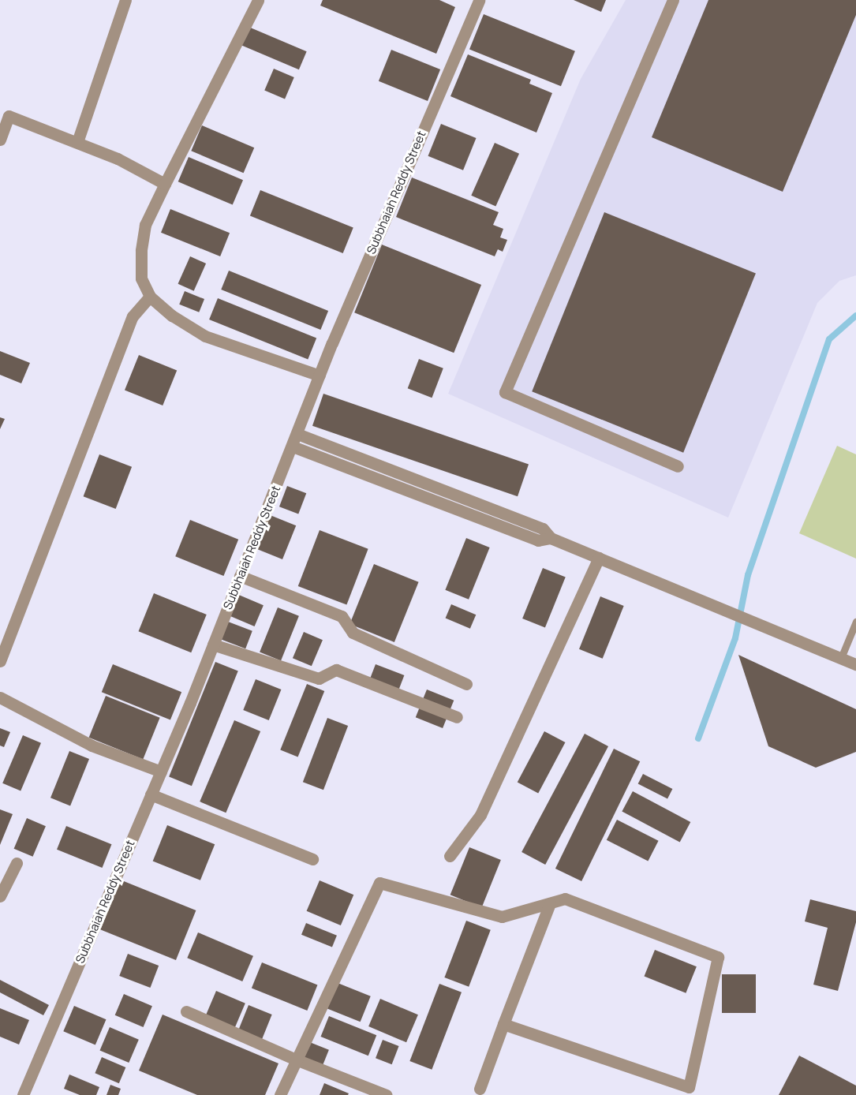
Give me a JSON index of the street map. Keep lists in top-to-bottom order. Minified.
{"streets":{"street":["Subbhaiah Reddy Street"]}}
